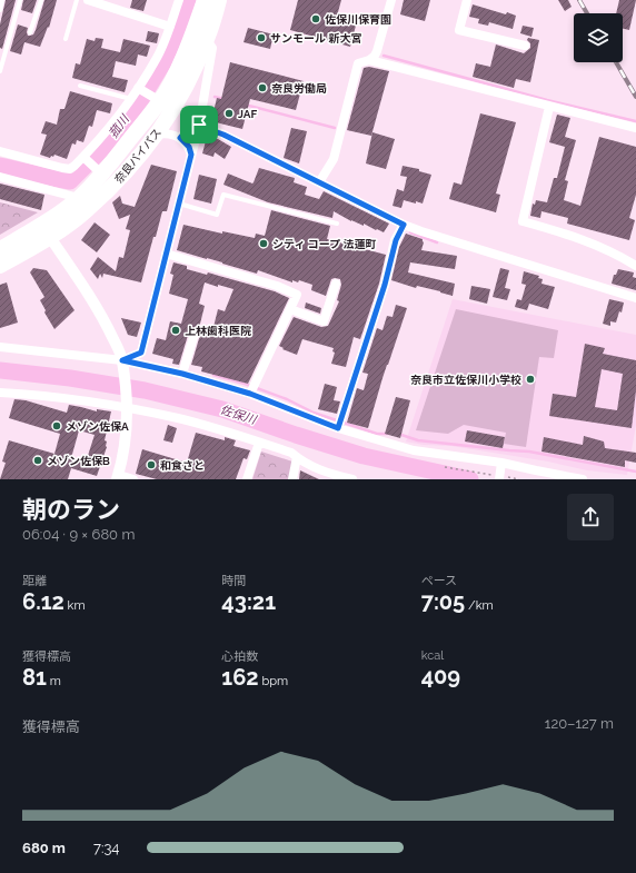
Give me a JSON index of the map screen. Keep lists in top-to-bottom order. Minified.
{"streets":{"highway":["奈良バイパス"]},"water":["菰川","佐保川"],"places":["佐保川保育園","サンモール 新大宮","奈良労働局","JAF","シティ コープ 法蓮町","上林歯科医院","奈良市立佐保川小学校","メゾン佐保A","メゾン佐保B","和食さと"],"page":{"heading":["朝のラン","06:04 · 9 × 680 m"],"stats":[["距離","6.12 km"],["時間","43:21"],["ペース","7:05 /km"],["獲得標高","81 m"],["心拍数","162 bpm"],["kcal","409"]],"chart":["獲得標高","120–127 m"],"list":[{"name":"680 m","note":"7:34"}]}}
